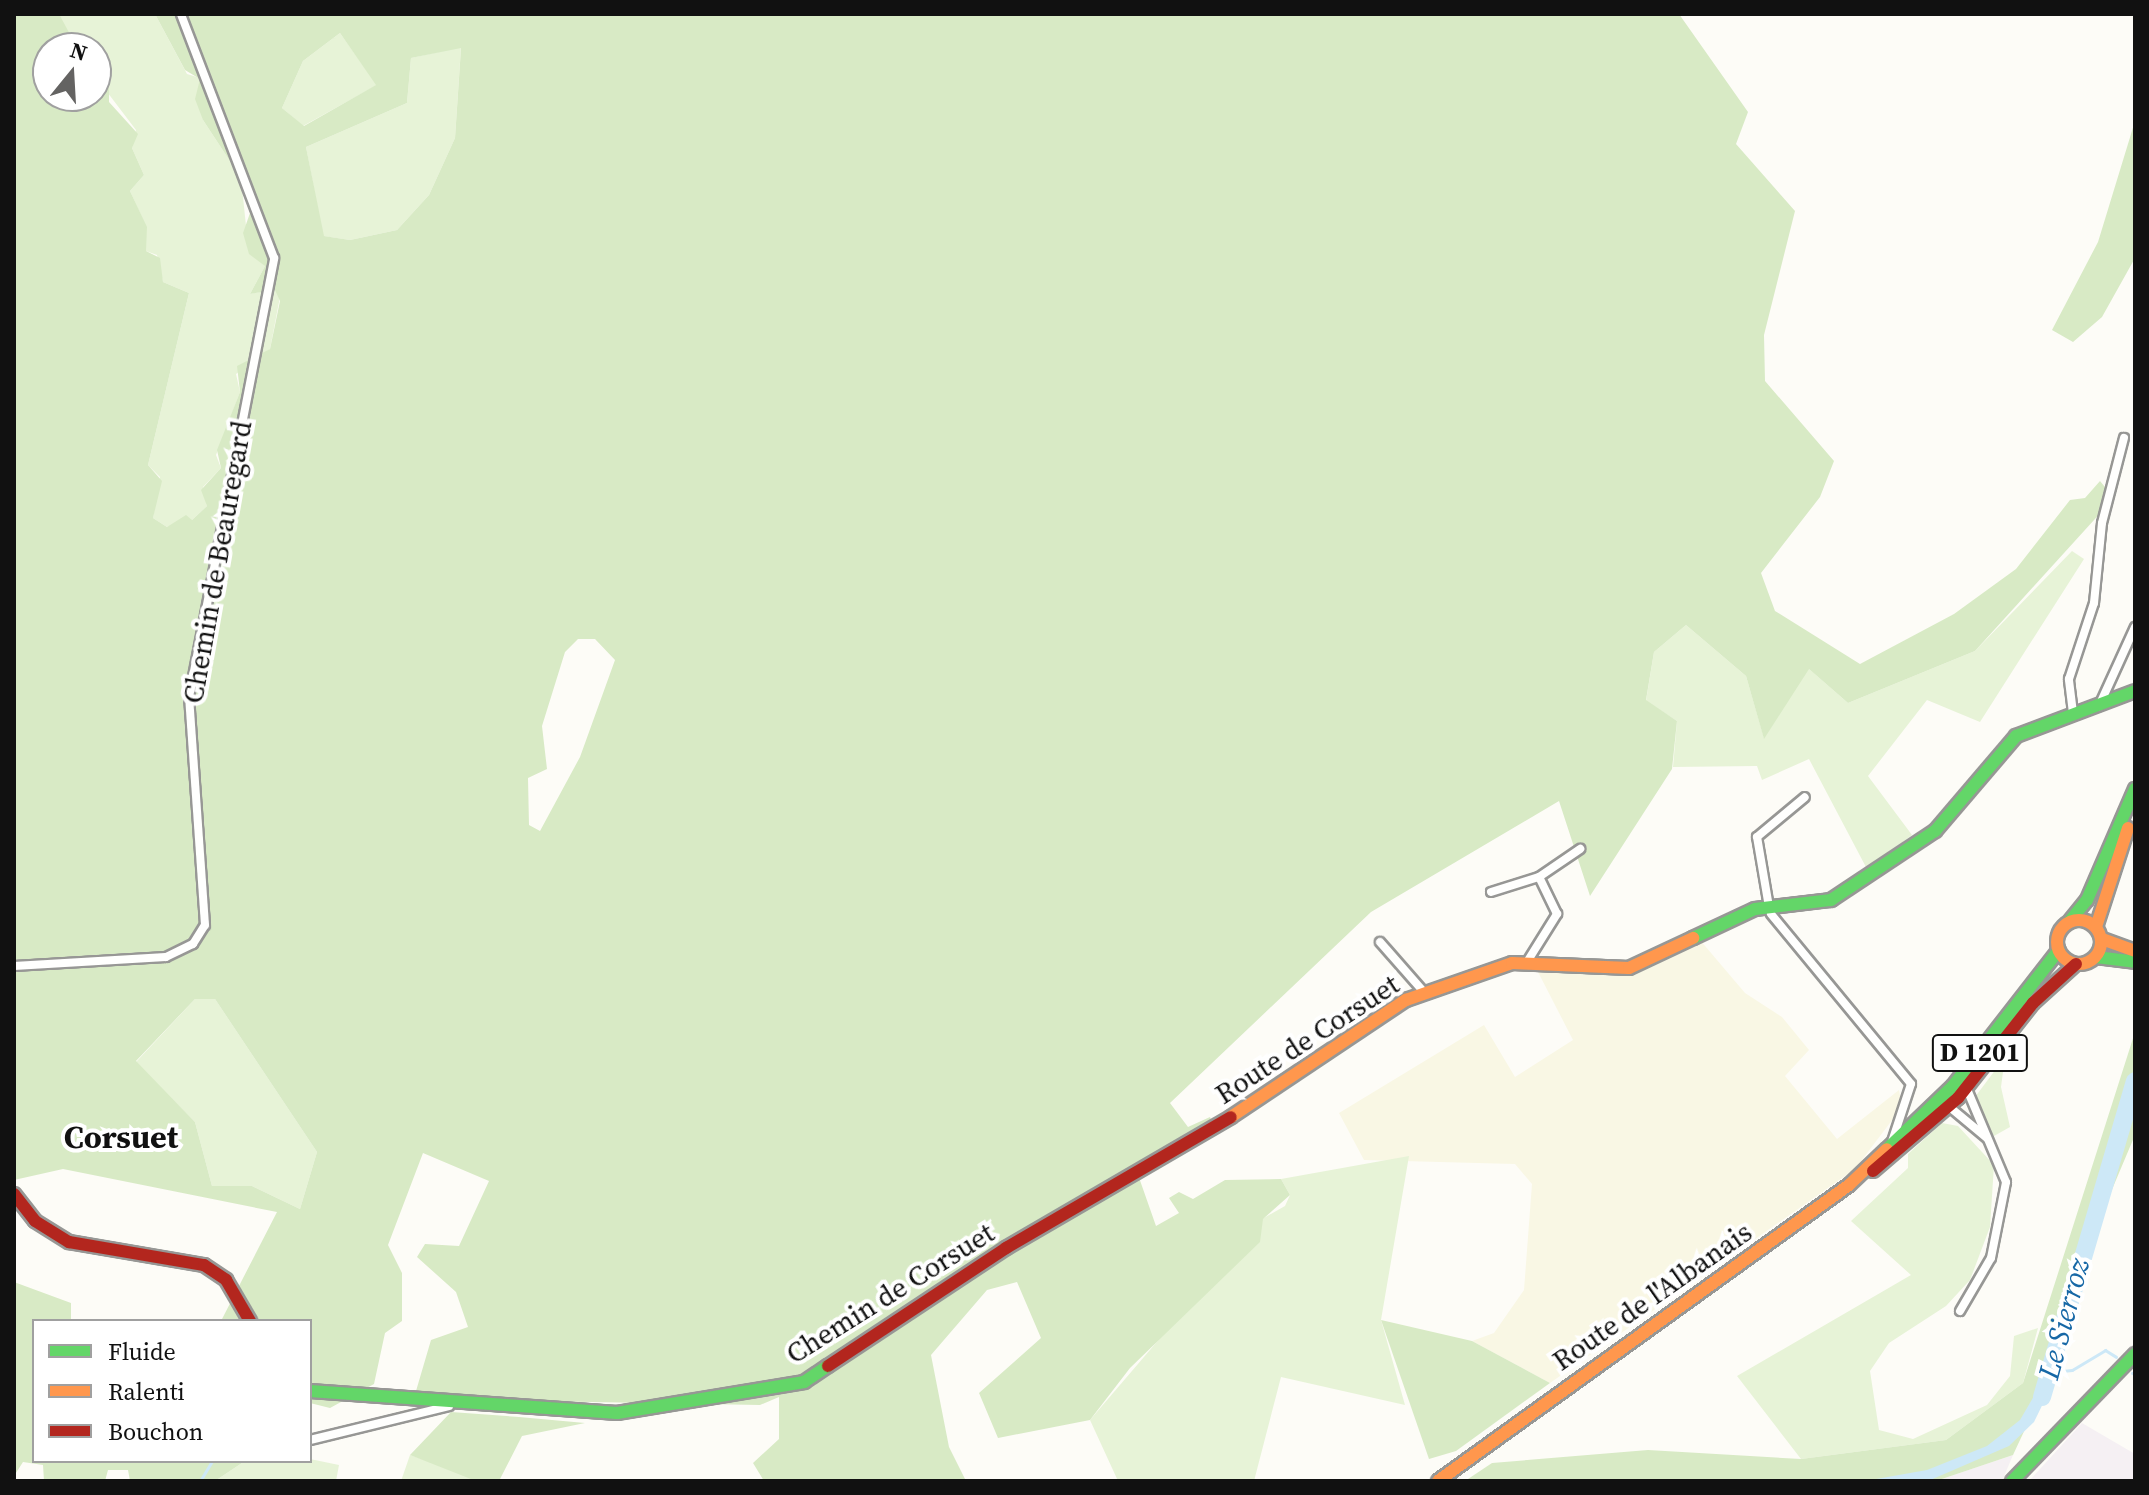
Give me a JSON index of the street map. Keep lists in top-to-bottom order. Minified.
{"streets":{"street":["Chemin de Beauregard","Route de Corsuet","D 1201","Chemin de Corsuet","Route de l'Albanais"]},"crossings":[["Route de Corsuet","Chemin de Corsuet"]],"districts":["Corsuet"],"water":["Le Sierroz"],"legend":["Fluide","Ralenti","Bouchon"],"north":"top"}
